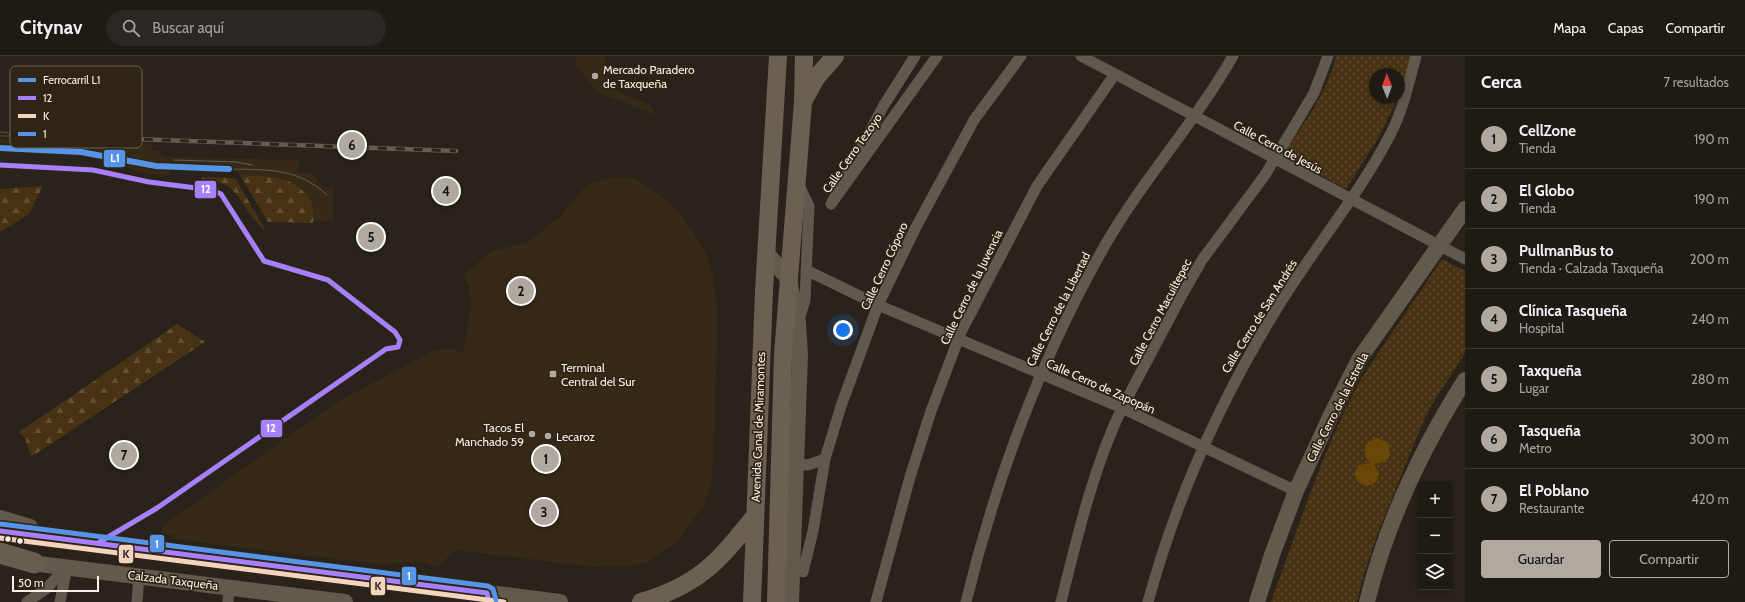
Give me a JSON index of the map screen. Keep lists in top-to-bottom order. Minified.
{"streets":{"main road":["Avenida Canal de Miramontes"],"street":["Calle Cerro de Jesús","Calle Cerro Tezoyo","Calle Cerro Cóporo","Calle Cerro de la Juvencia","Calle Cerro de la Libertad","Calle Cerro Macuiltepec","Calle Cerro de San Andrés","Calle Cerro de Zapopán","Calle Cerro de la Estrella","Calzada Taxqueña"]},"crossings":[["Calle Cerro de Jesús","Calle Cerro de la Juvencia"],["Calle Cerro de Jesús","Calle Cerro de la Libertad"],["Calle Cerro de Jesús","Calle Cerro Macuiltepec"],["Calle Cerro de Jesús","Calle Cerro de San Andrés"],["Calle Cerro de Jesús","Calle Cerro de la Estrella"],["Calle Cerro Cóporo","Calle Cerro de Zapopán"],["Calle Cerro de la Juvencia","Calle Cerro de Zapopán"],["Calle Cerro de la Libertad","Calle Cerro de Zapopán"],["Calle Cerro Macuiltepec","Calle Cerro de Zapopán"],["Calle Cerro de San Andrés","Calle Cerro de Zapopán"],["Calle Cerro de Zapopán","Calle Cerro de la Estrella"],["Calle Cerro de Zapopán","Avenida Canal de Miramontes"]],"places":{"other":["Mercado Paradero de Taxqueña","Tacos El Manchado 59","Lecaroz"],"transit":["Terminal Central del Sur"]},"lines":["rail line L1","transit line 12","transit line 1","transit line K"],"legend":["Ferrocarril L1","12","K","1"],"scale_bar":"50 m","north":"top","page":{"header":"Citynav","search":"Buscar aquí","nav":["Mapa","Capas","Compartir"],"heading":["Cerca","7 resultados"],"list":[{"mark":"1","name":"CellZone","note":"Tienda","value":"190 m"},{"mark":"2","name":"El Globo","note":"Tienda","value":"190 m"},{"mark":"3","name":"PullmanBus to","note":"Tienda · Calzada Taxqueña","value":"200 m"},{"mark":"4","name":"Clínica Tasqueña","note":"Hospital","value":"240 m"},{"mark":"5","name":"Taxqueña","note":"Lugar","value":"280 m"},{"mark":"6","name":"Tasqueña","note":"Metro","value":"300 m"},{"mark":"7","name":"El Poblano","note":"Restaurante","value":"420 m"}],"pins":["6","4","5","2","7","1","3"],"map_buttons":["+","−"],"buttons":["Guardar","Compartir"],"scale":"50 m"}}
